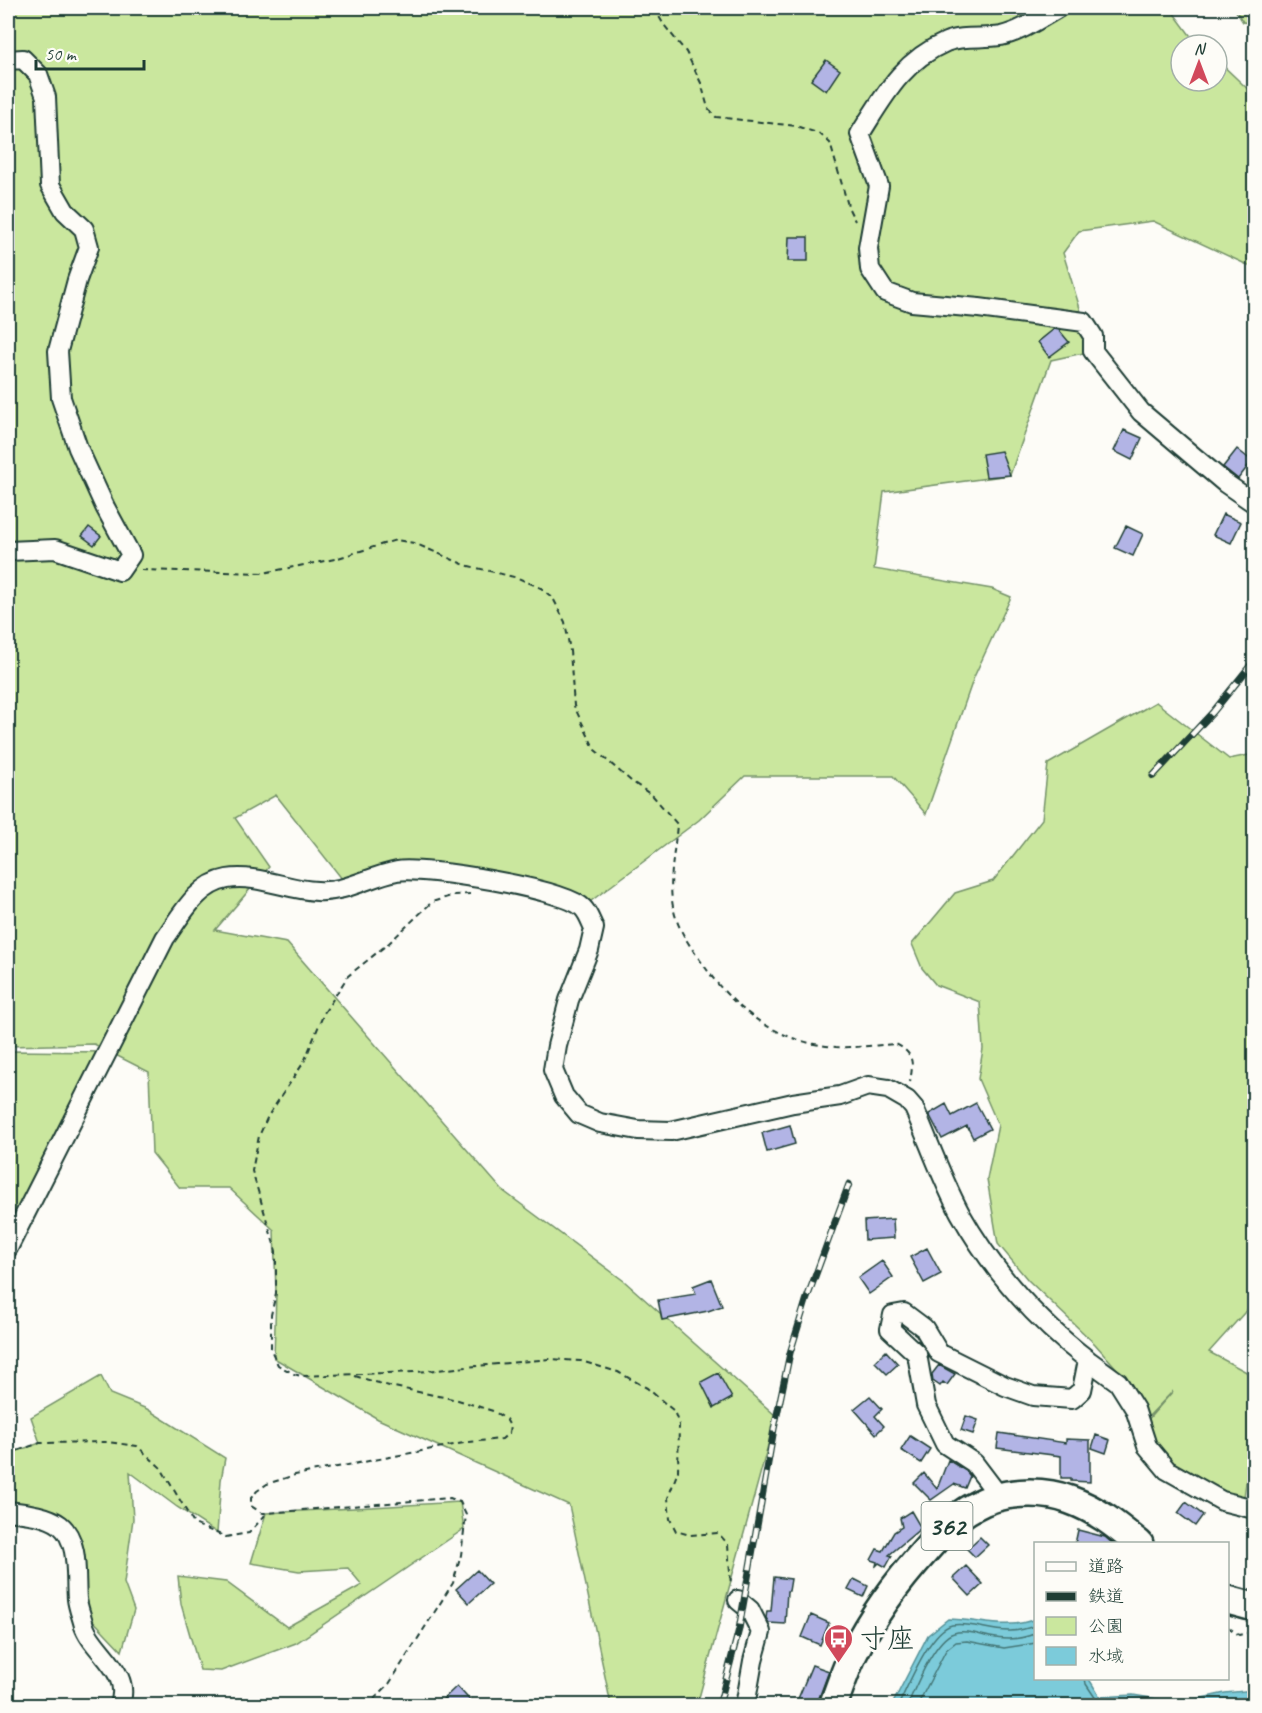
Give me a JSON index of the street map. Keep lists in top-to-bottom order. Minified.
{"streets":{"highway":["362"]},"places":{"bus stop":["寸座"]},"legend":["道路","鉄道","公園","水域"],"scale_bar":"50 m","north":"top"}
